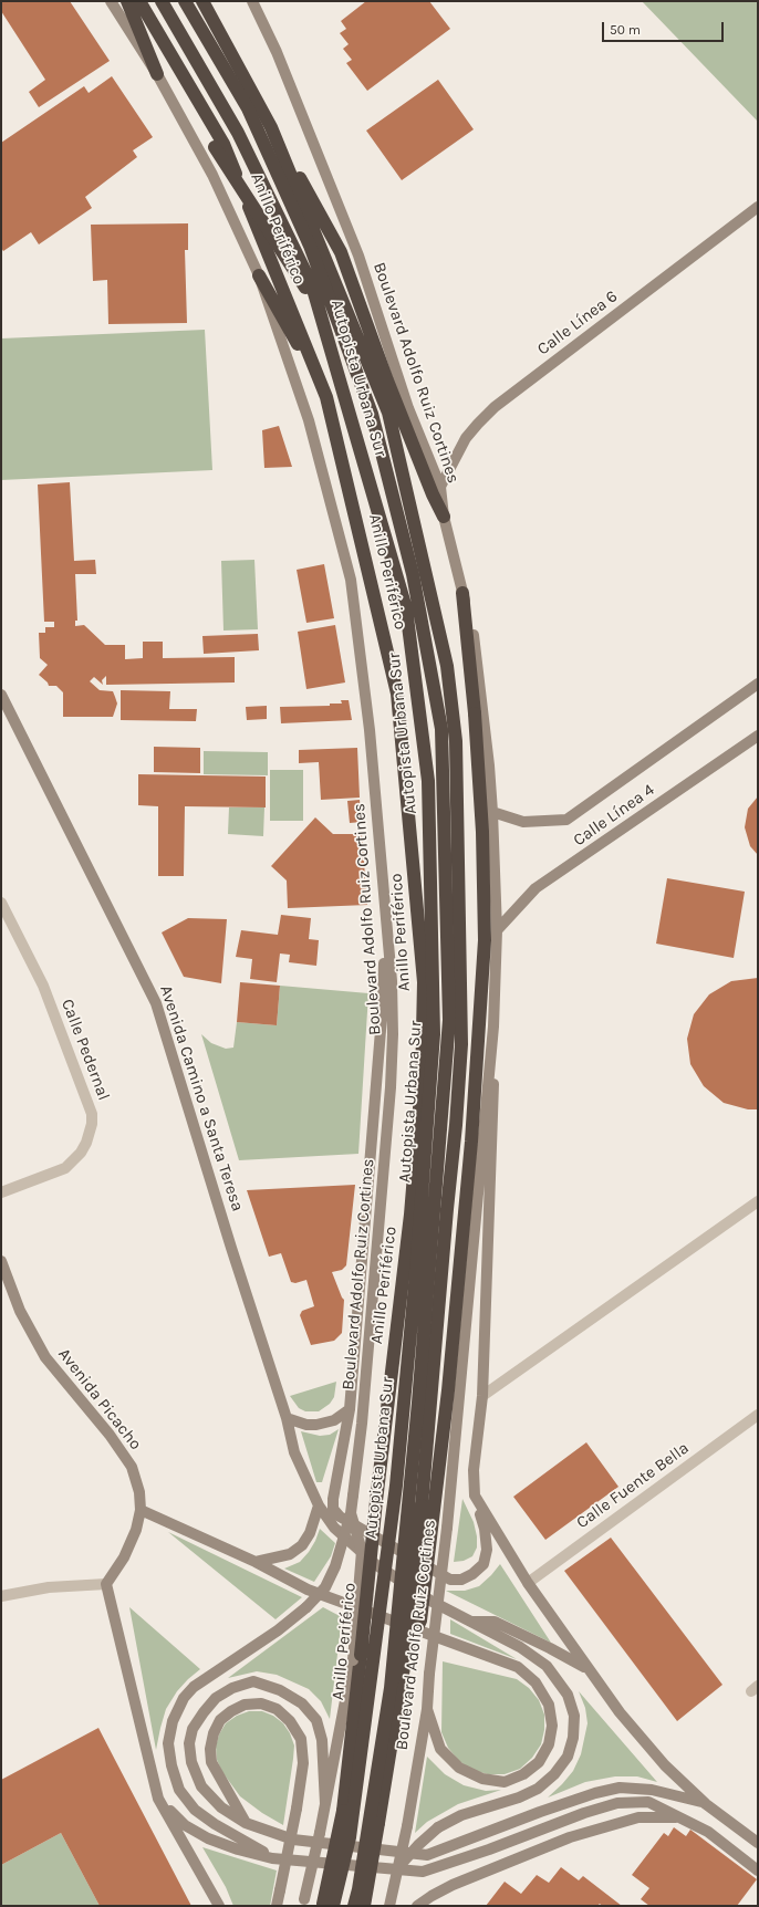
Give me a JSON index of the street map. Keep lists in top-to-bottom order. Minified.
{"streets":{"highway":["Anillo Periférico","Autopista Urbana Sur"],"main road":["Calle Línea 6","Boulevard Adolfo Ruiz Cortines","Calle Línea 4","Avenida Camino a Santa Teresa","Avenida Picacho"],"street":["Calle Pedernal","Calle Fuente Bella"]},"crossings":[["Anillo Periférico","Boulevard Adolfo Ruiz Cortines"],["Anillo Periférico","Autopista Urbana Sur"],["Calle Línea 6","Boulevard Adolfo Ruiz Cortines"],["Boulevard Adolfo Ruiz Cortines","Calle Línea 4"],["Boulevard Adolfo Ruiz Cortines","Avenida Camino a Santa Teresa"]],"scale_bar":"50 m"}
